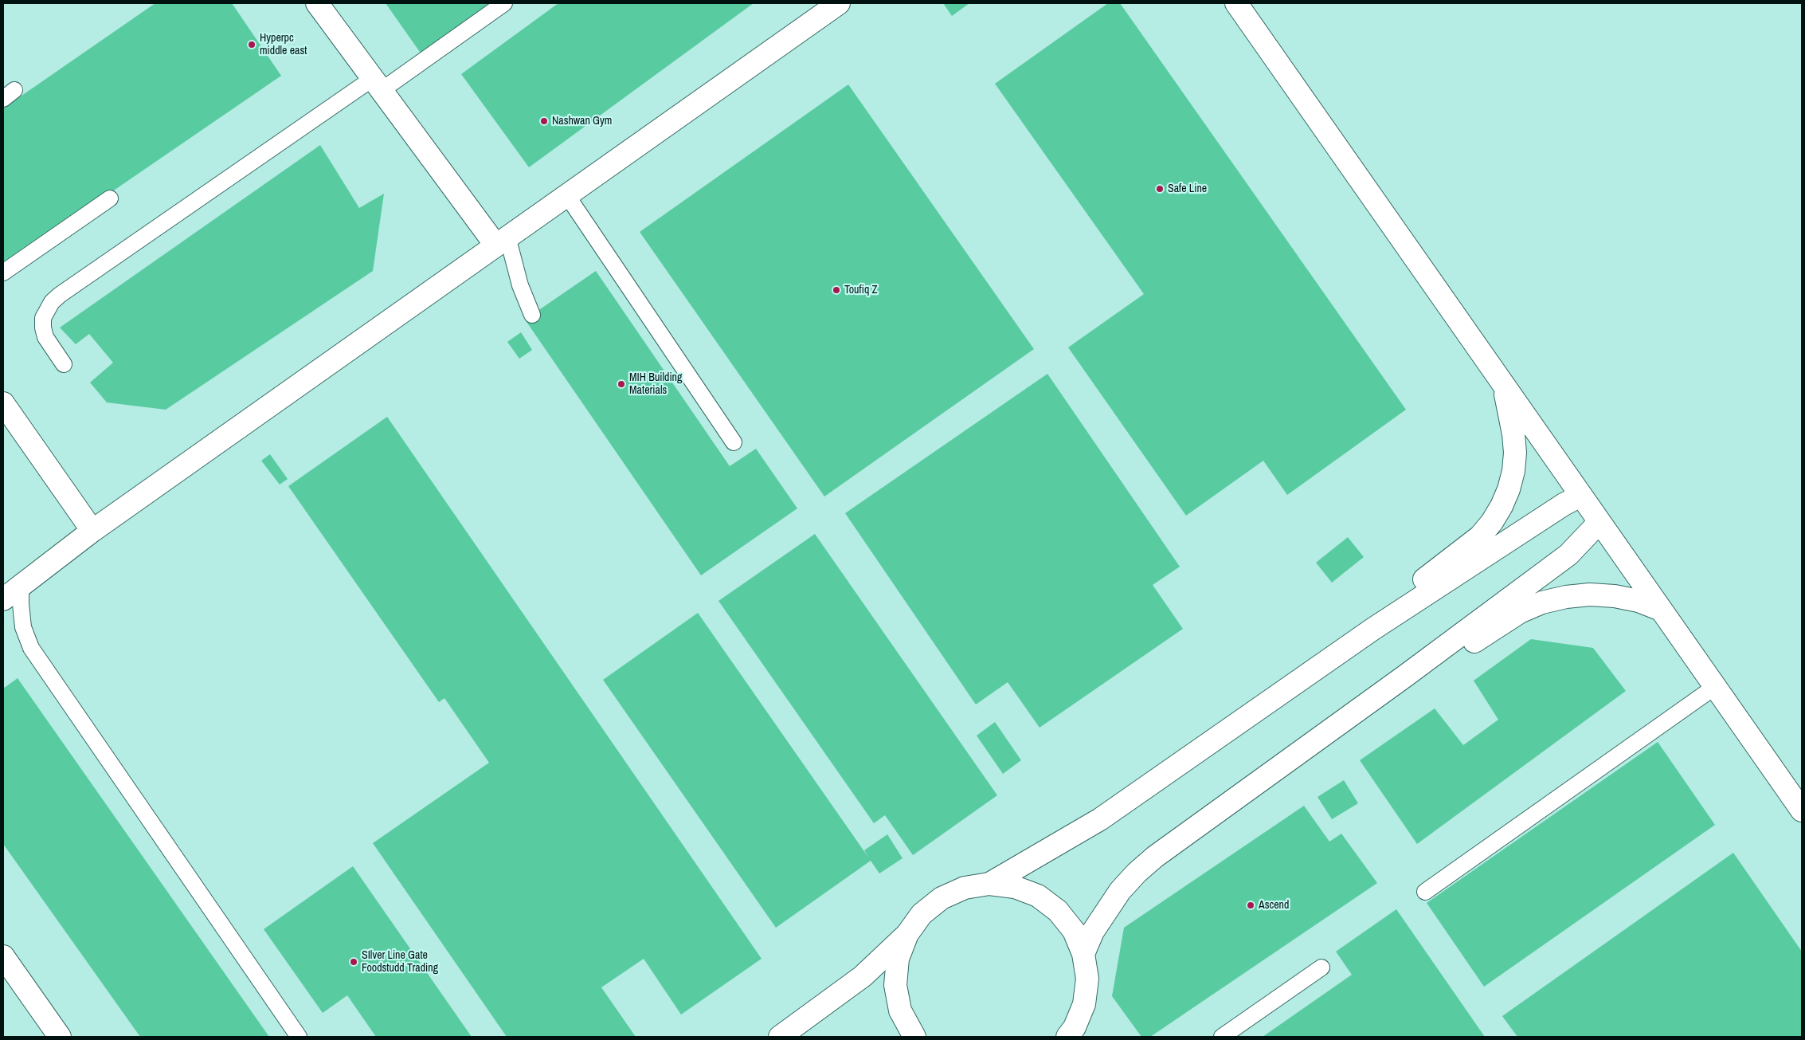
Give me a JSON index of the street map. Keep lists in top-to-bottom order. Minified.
{"places":["Hyperpc middle east","Nashwan Gym","Safe Line","Toufiq Z","MIH Building Materials","Ascend","SIlver Line Gate Foodstudd Trading"]}
